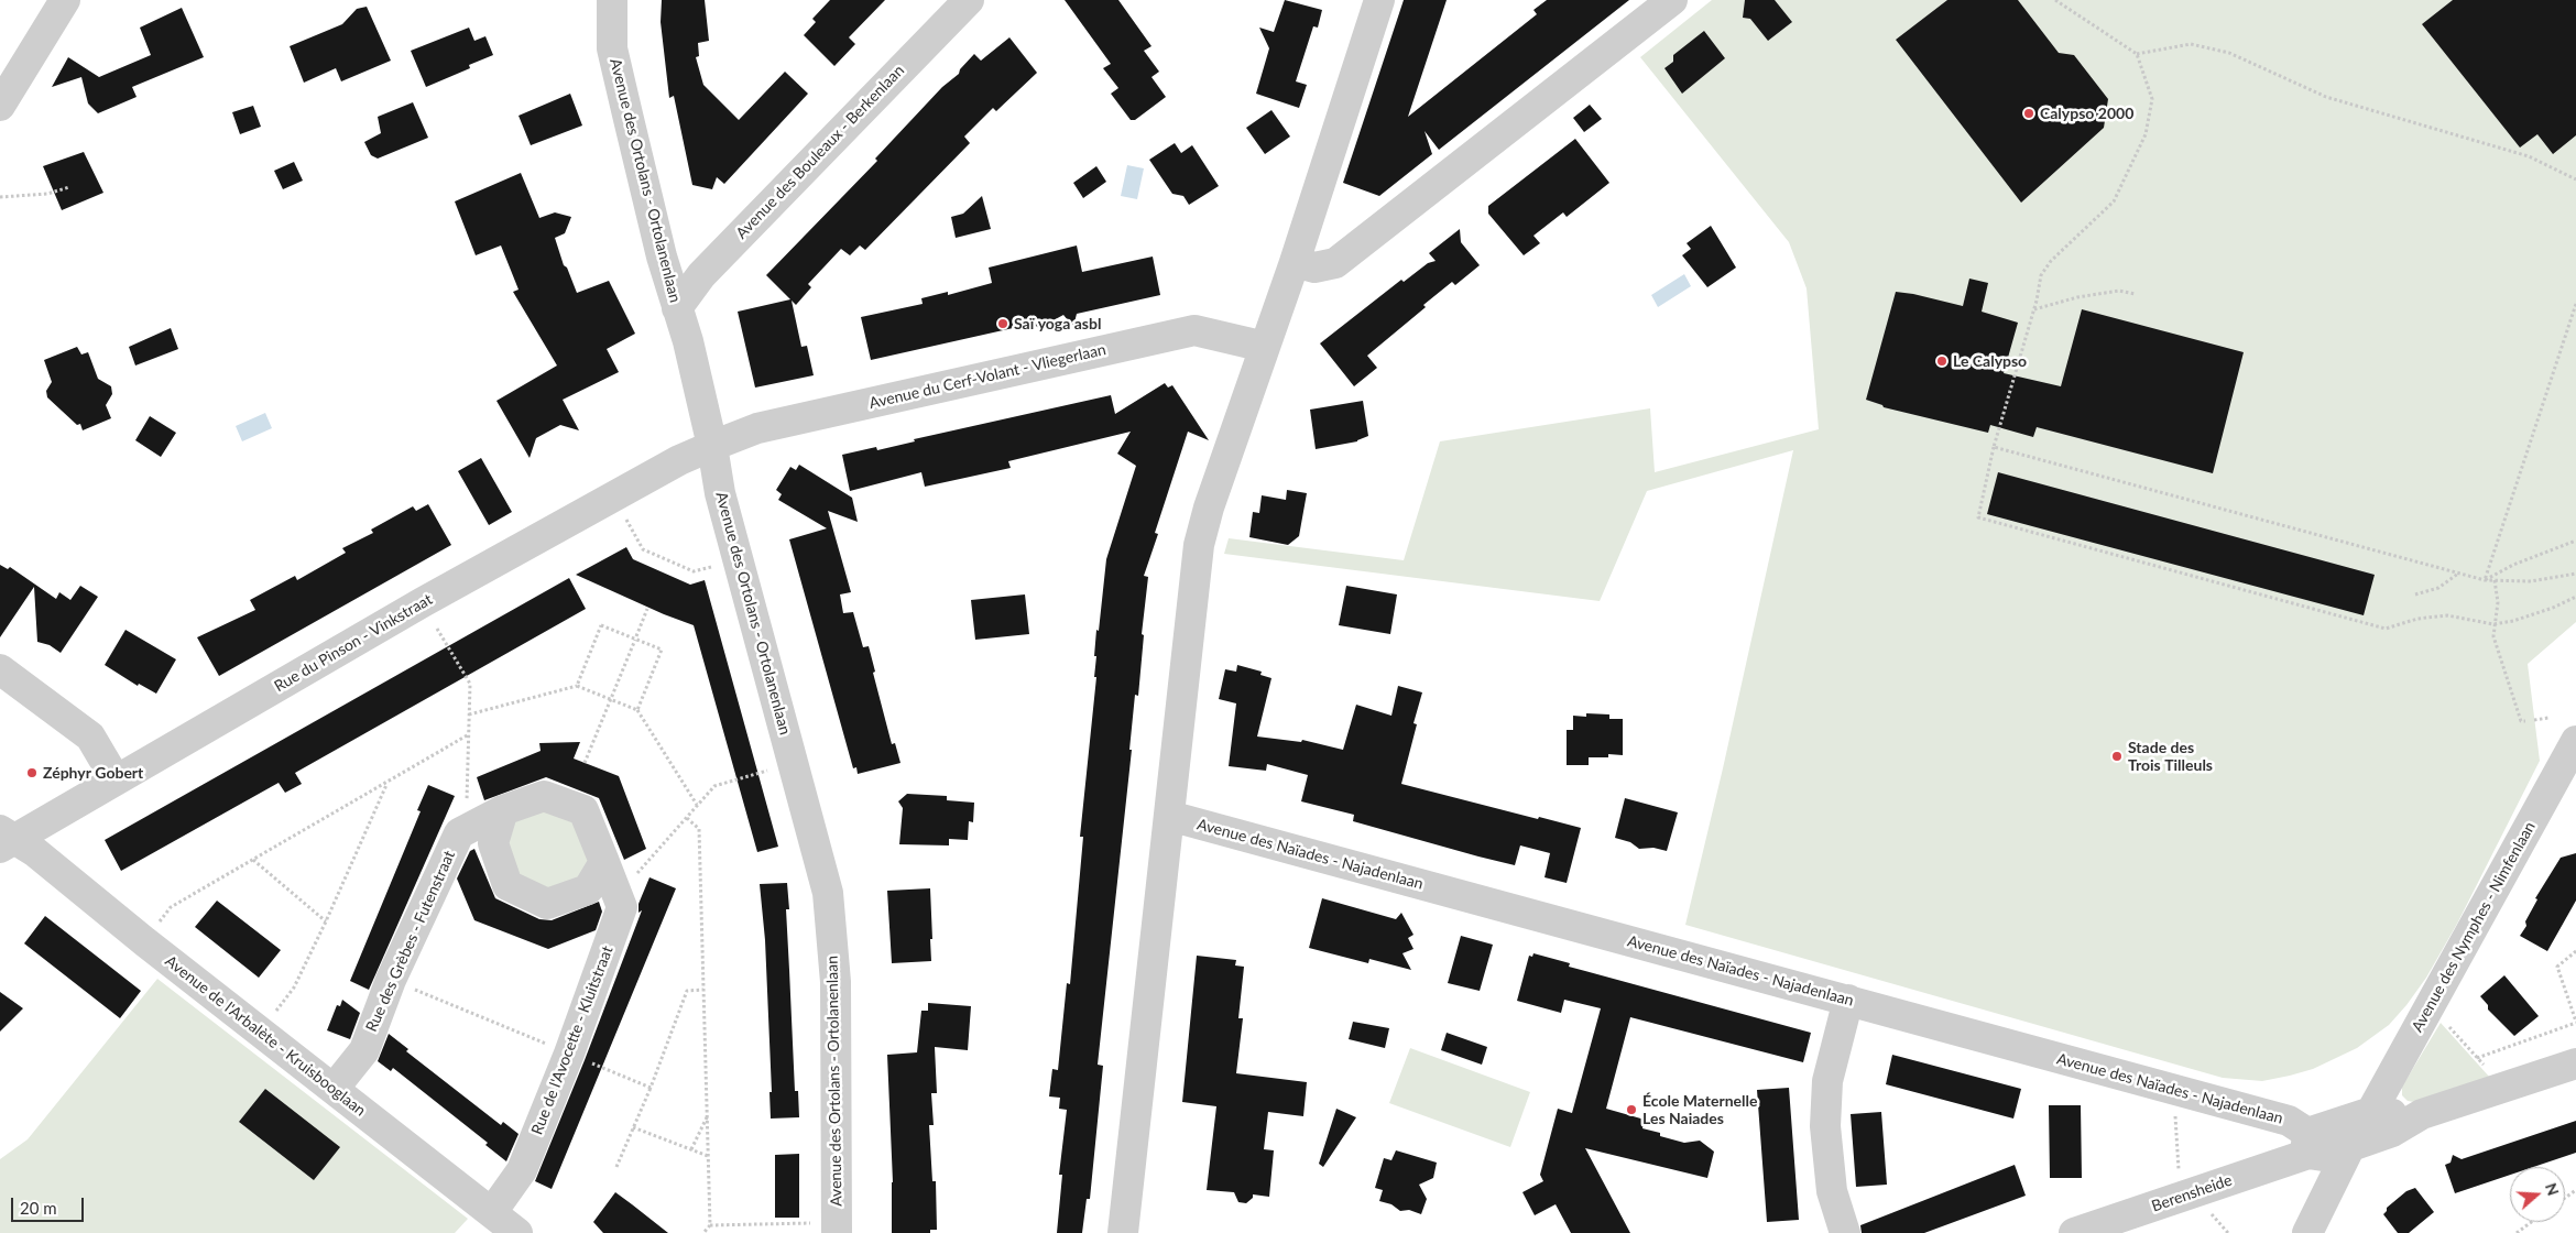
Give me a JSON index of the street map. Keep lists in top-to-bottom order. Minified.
{"streets":{"street":["Avenue des Bouleaux - Berkenlaan","Avenue des Ortolans - Ortolanenlaan","Avenue du Cerf-Volant - Vliegerlaan","Rue du Pinson - Vinkstraat","Avenue des Naïades - Najadenlaan","Avenue des Nymphes - Nimfenlaan","Rue des Grèbes - Futenstraat","Avenue de l'Arbalète - Kruisbooglaan","Rue de l'Avocette - Kluitstraat","Berensheide"]},"crossings":[["Avenue des Bouleaux - Berkenlaan","Avenue des Ortolans - Ortolanenlaan"],["Avenue des Ortolans - Ortolanenlaan","Avenue du Cerf-Volant - Vliegerlaan"],["Avenue des Ortolans - Ortolanenlaan","Rue du Pinson - Vinkstraat"],["Avenue du Cerf-Volant - Vliegerlaan","Rue du Pinson - Vinkstraat"],["Rue du Pinson - Vinkstraat","Avenue de l'Arbalète - Kruisbooglaan"],["Avenue des Naïades - Najadenlaan","Berensheide"],["Avenue des Nymphes - Nimfenlaan","Berensheide"],["Rue des Grèbes - Futenstraat","Avenue de l'Arbalète - Kruisbooglaan"],["Rue des Grèbes - Futenstraat","Rue de l'Avocette - Kluitstraat"],["Avenue de l'Arbalète - Kruisbooglaan","Rue de l'Avocette - Kluitstraat"]],"places":["Calypso 2000","Saï yoga asbl","Le Calypso","Stade des Trois Tilleuls","Zéphyr Gobert","École Maternelle Les Naiades"],"scale_bar":"20 m","north":"right"}
